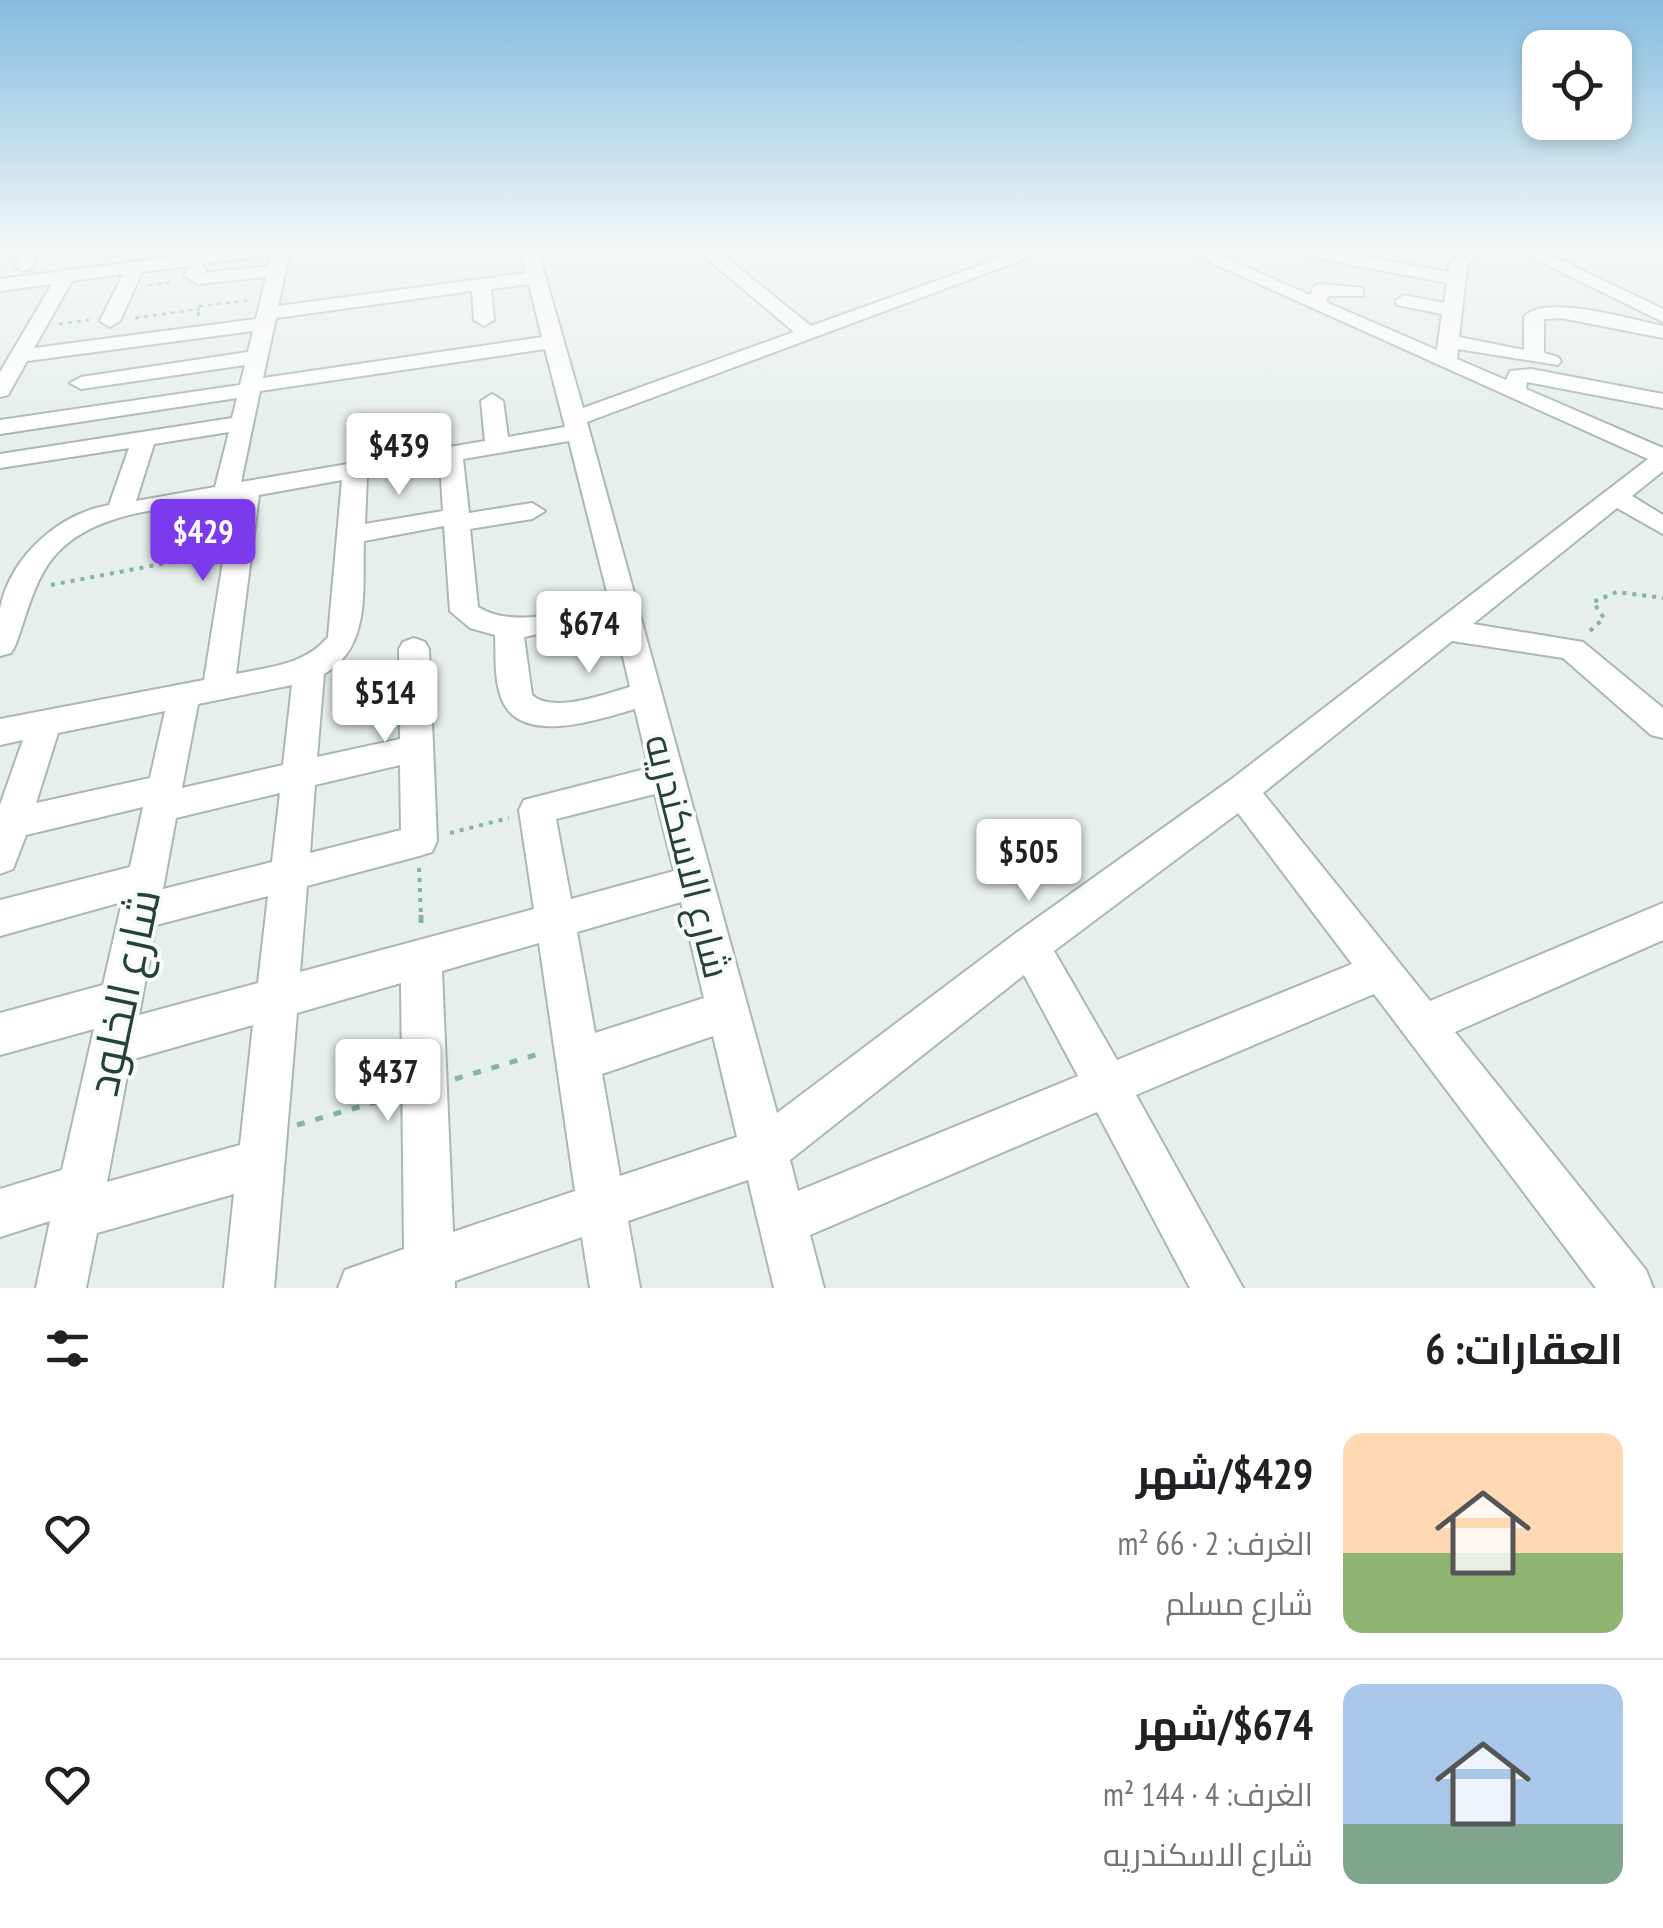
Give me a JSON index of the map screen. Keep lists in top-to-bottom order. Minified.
{"streets":{"street":["شارع الاسكندريه","شارع الخلود"]},"page":{"price":["$439","$429","$674","$514","$505","$437"],"heading":"العقارات: 6","list":[{"name":"$429/شهر","note":"الغرف: 2 · 66 m² · شارع مسلم"},{"name":"$674/شهر","note":"الغرف: 4 · 144 m² · شارع الاسكندريه"}]}}
